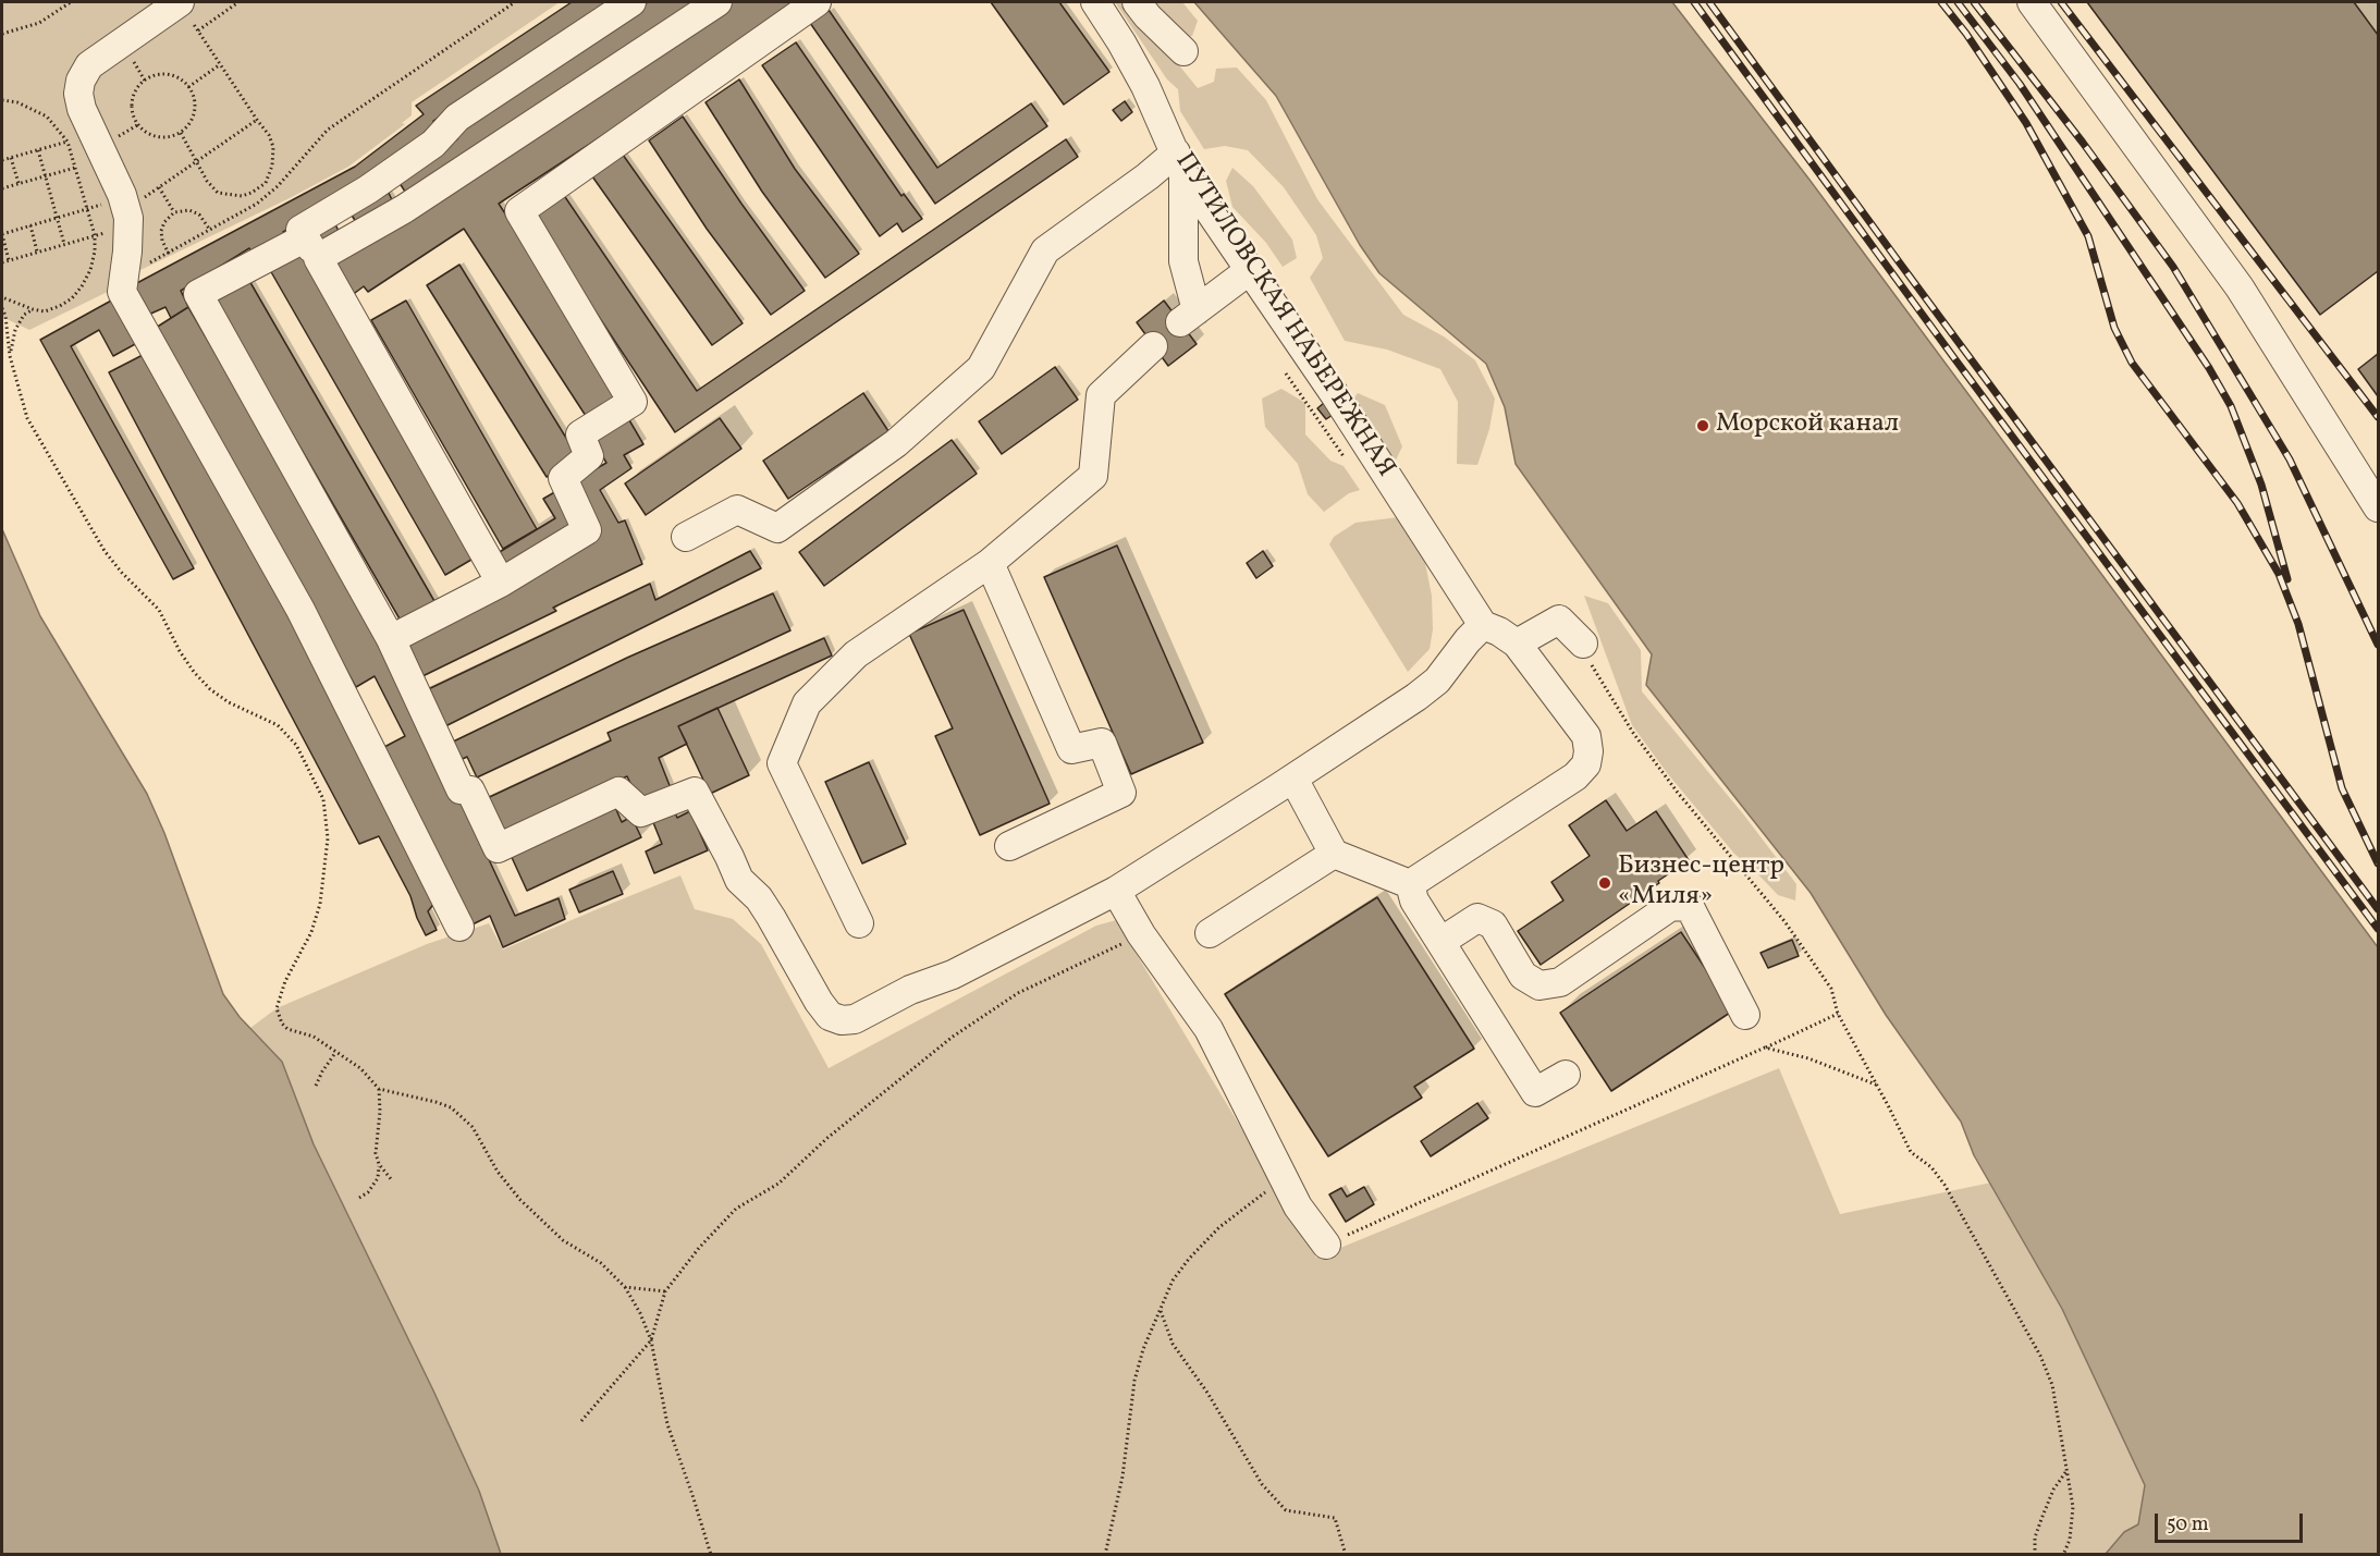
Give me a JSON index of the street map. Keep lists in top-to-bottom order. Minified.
{"streets":{"street":["ПУТИЛОВСКАЯ НАБЕРЕЖНАЯ"]},"places":["Морской канал","Бизнес-центр «Миля»"],"scale_bar":"50 m"}
